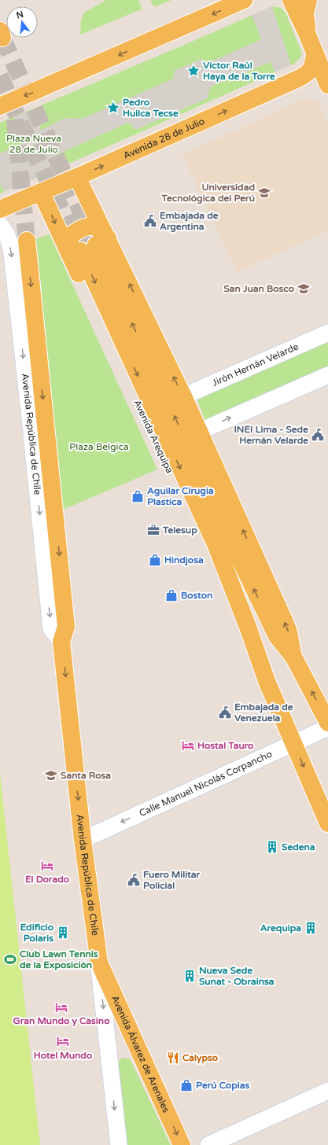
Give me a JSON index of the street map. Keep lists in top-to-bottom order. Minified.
{"streets":{"main road":["Avenida 28 de Julio","Avenida República de Chile","Avenida Arequipa","Avenida Álvarez de Arenales"],"street":["Jirón Hernán Velarde","Calle Manuel Nicolás Corpancho"]},"crossings":[["Avenida 28 de Julio","Avenida Arequipa"],["Jirón Hernán Velarde","Avenida Arequipa"],["Avenida República de Chile","Calle Manuel Nicolás Corpancho"],["Avenida República de Chile","Avenida Álvarez de Arenales"],["Avenida Arequipa","Calle Manuel Nicolás Corpancho"]],"one_way":["Avenida República de Chile","Calle Manuel Nicolás Corpancho","Avenida Álvarez de Arenales"],"parks":["Plaza Nueva 28 de Julio","Plaza Belgica"],"places":{"place":["Víctor Raúl Haya de la Torre","Pedro Huilca Tecse"],"school or university":["Universidad Tecnológica del Perú","San Juan Bosco","Santa Rosa"],"public building":["Embajada de Argentina","INEI Lima - Sede Hernán Velarde","Embajada de Venezuela","Fuero Militar Policial"],"shop":["Aguilar Cirugia Plastica","Hindjosa","Boston","Perú Copias"],"office":["Telesup"],"hotel":["Hostal Tauro","El Dorado","Gran Mundo y Casino","Hotel Mundo"],"building":["Sedena","Arequipa","Edificio Polaris","Nueva Sede Sunat - Obrainsa"],"sports":["Club Lawn Tennis de la Exposición"],"restaurant":["Calypso"]},"north":"top"}
